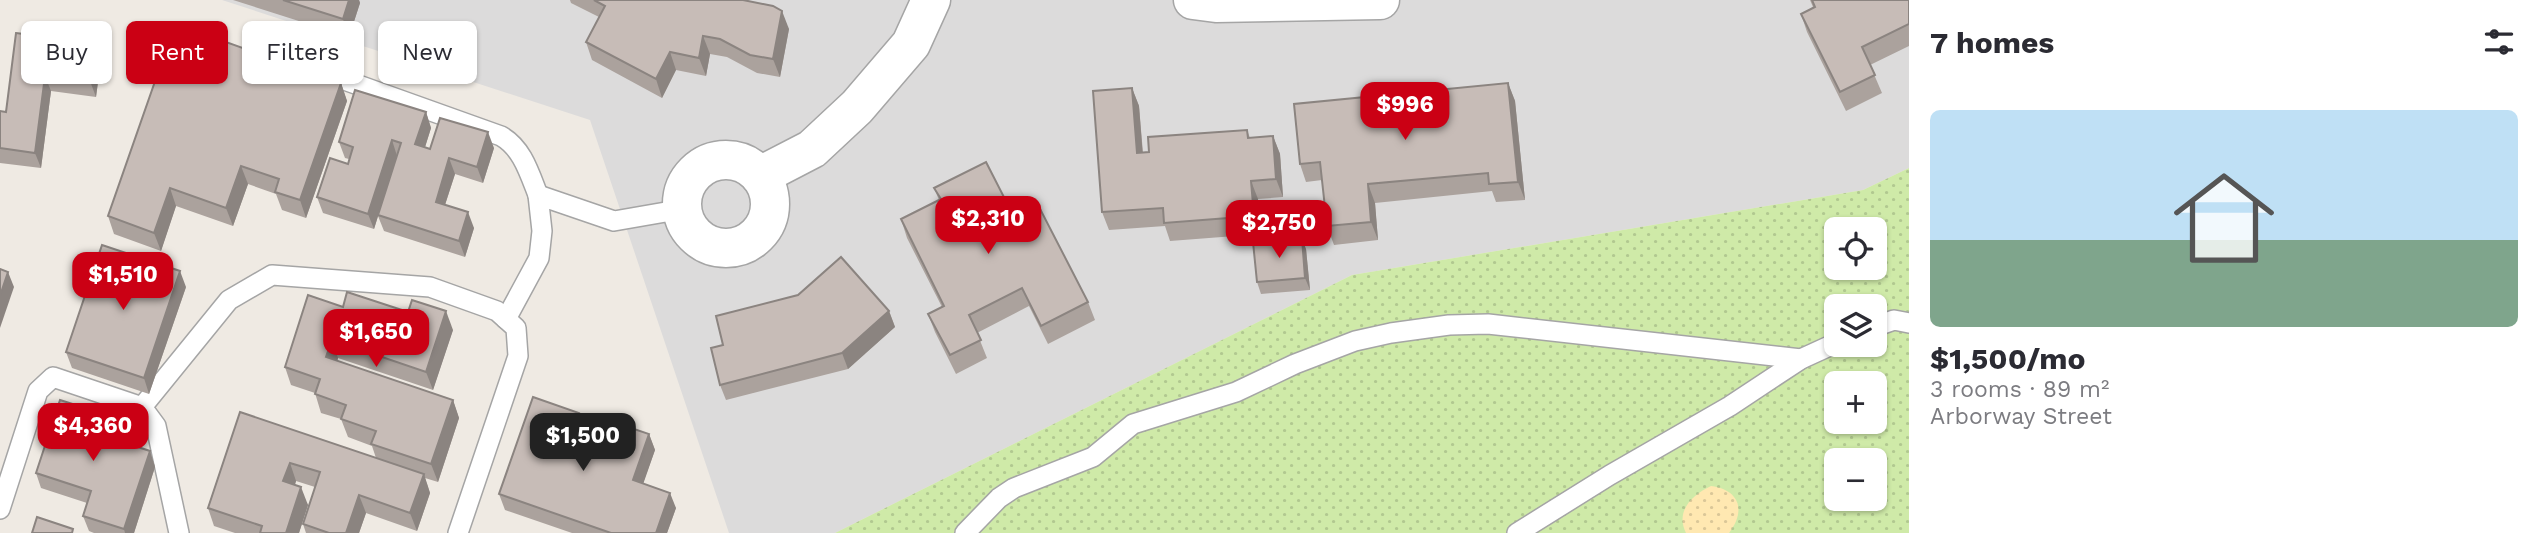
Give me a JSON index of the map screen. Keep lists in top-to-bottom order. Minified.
{"page":{"heading":"7 homes","chip":["Buy","Rent","Filters","New"],"price":["$996","$2,310","$2,750","$1,510","$1,650","$4,360","$1,500"],"list":[{"name":"$1,500/mo","note":"3 rooms · 89 m² · Arborway Street"}],"map_buttons":["+","−"]}}
